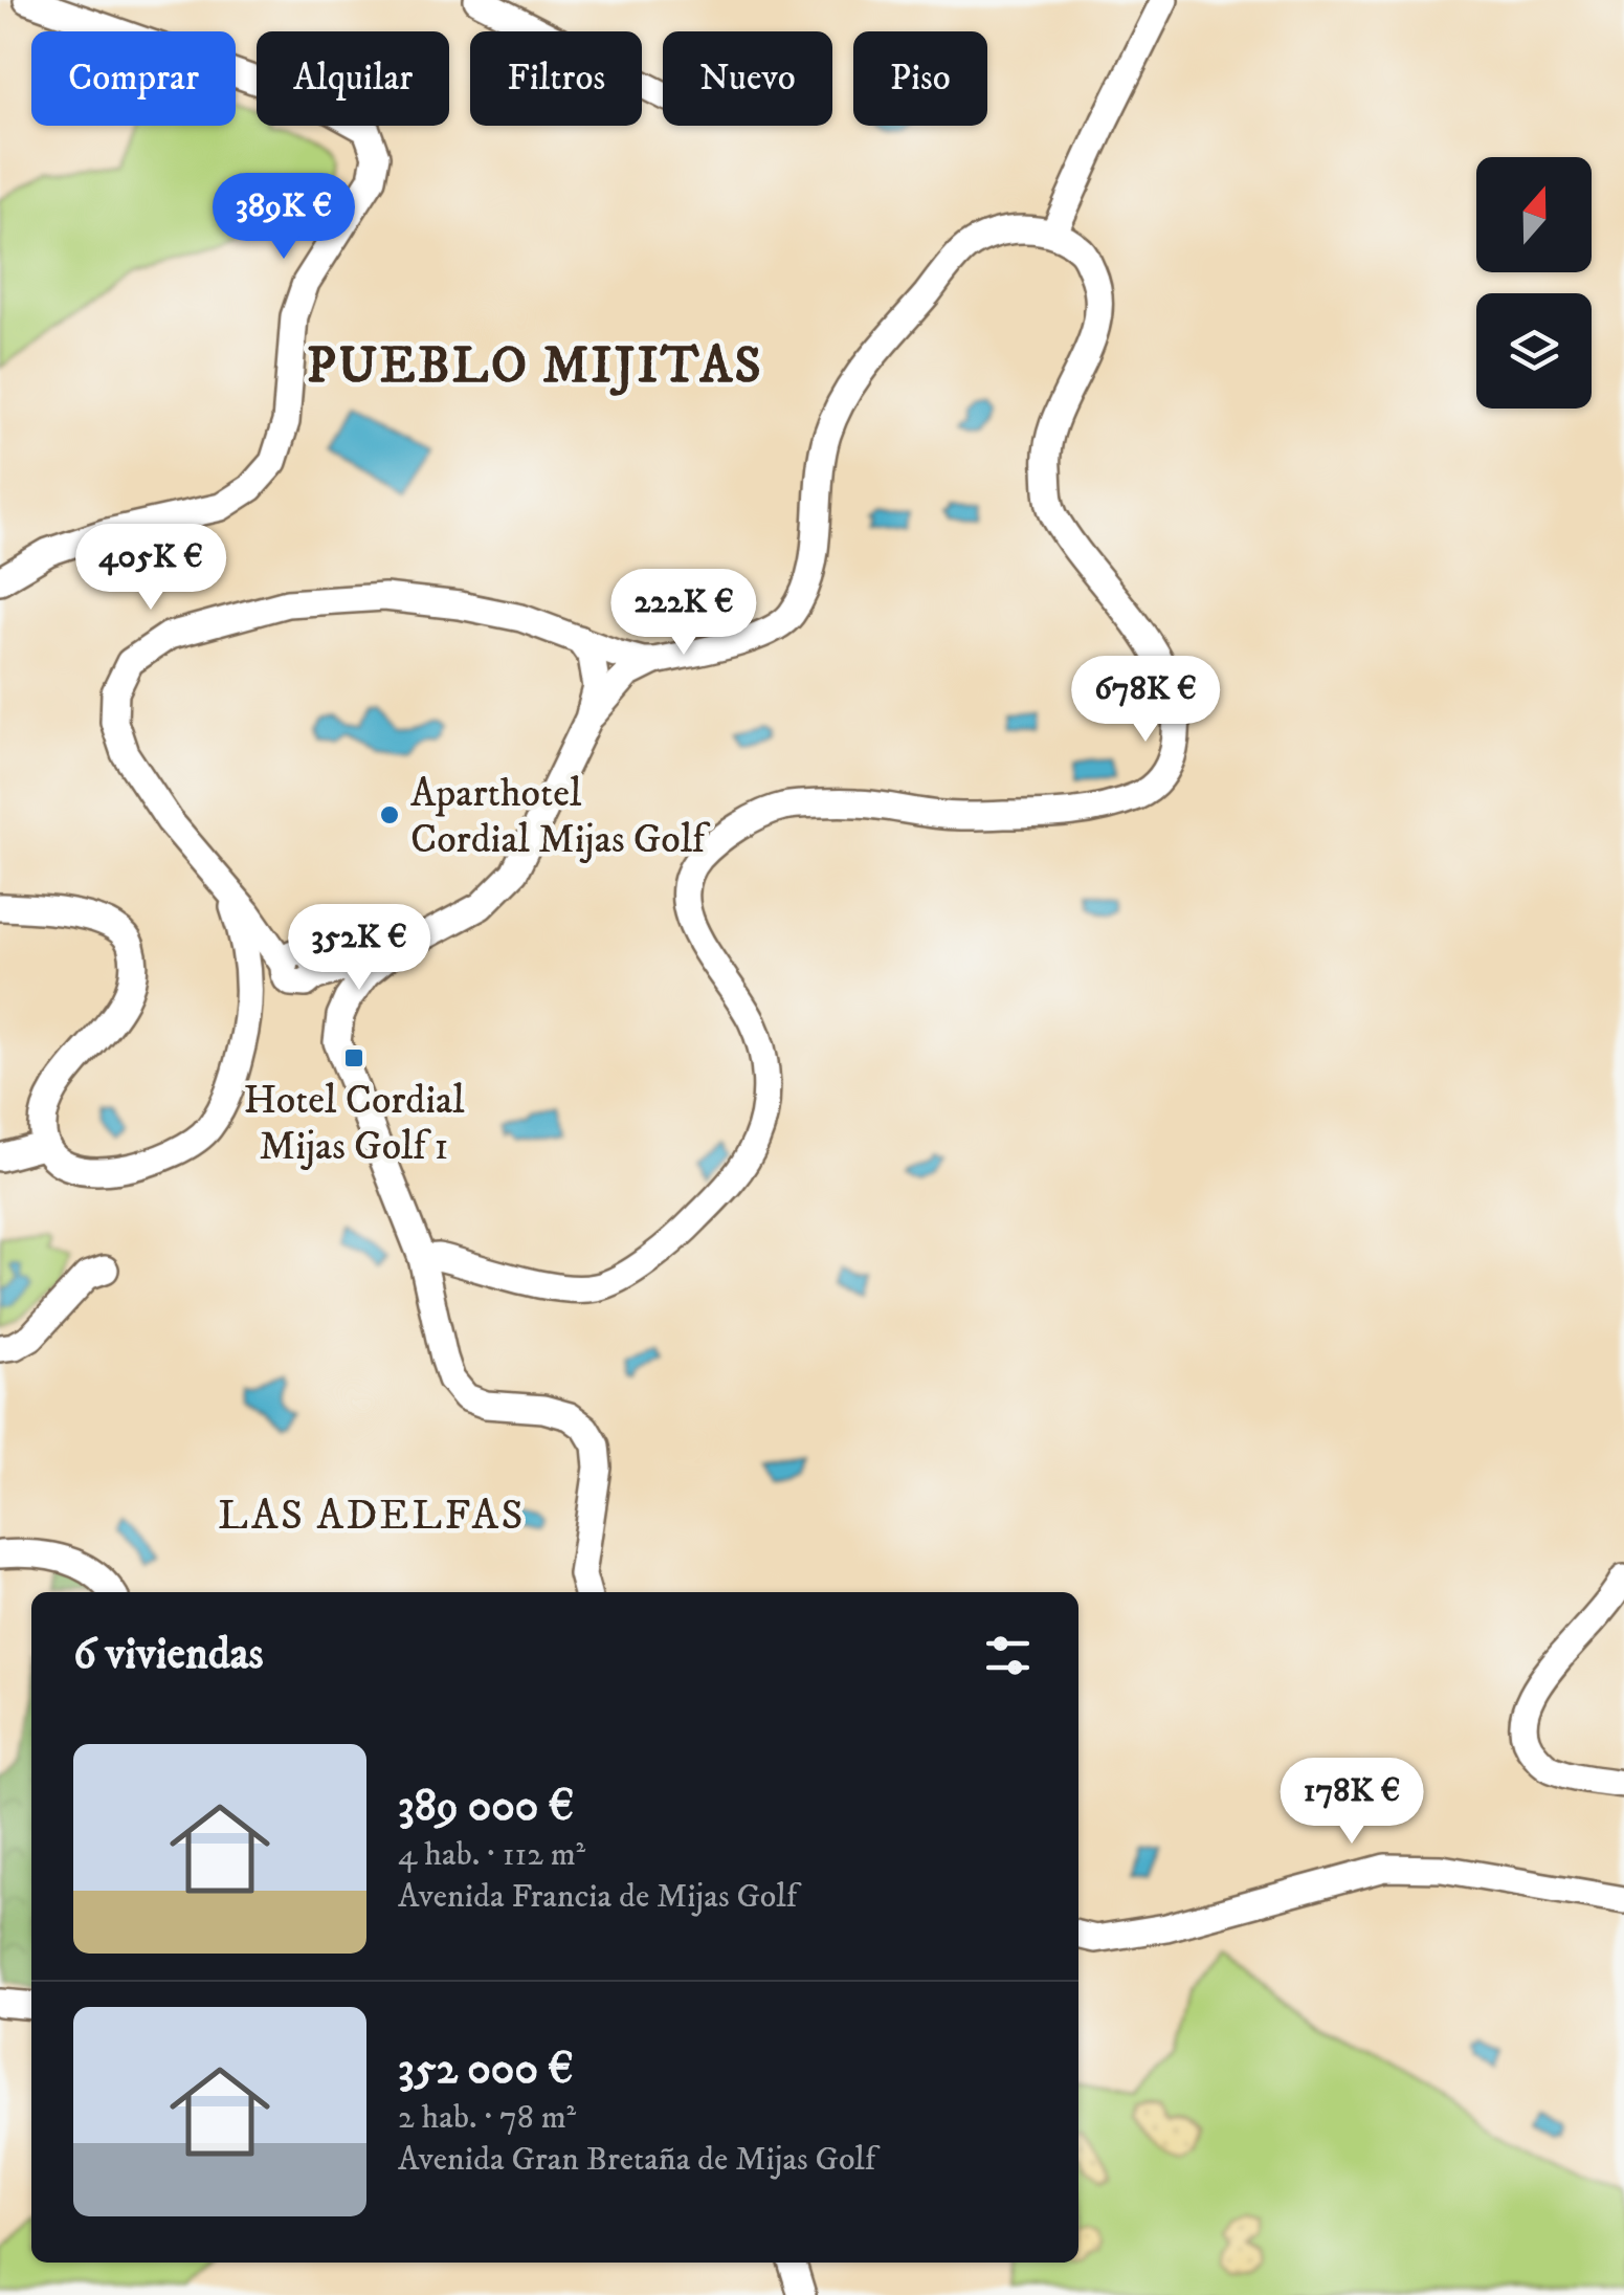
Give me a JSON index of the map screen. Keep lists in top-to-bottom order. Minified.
{"districts":["PUEBLO MIJITAS","LAS ADELFAS"],"places":{"other":["Aparthotel Cordial Mijas Golf"],"transit":["Hotel Cordial Mijas Golf 1"]},"north":"top","page":{"chip":["Comprar","Alquilar","Filtros","Nuevo","Piso"],"price":["389K €","405K €","222K €","678K €","352K €","178K €"],"heading":"6 viviendas","list":[{"name":"389 000 €","note":"4 hab. · 112 m² · Avenida Francia de Mijas Golf"},{"name":"352 000 €","note":"2 hab. · 78 m² · Avenida Gran Bretaña de Mijas Golf"}]}}
